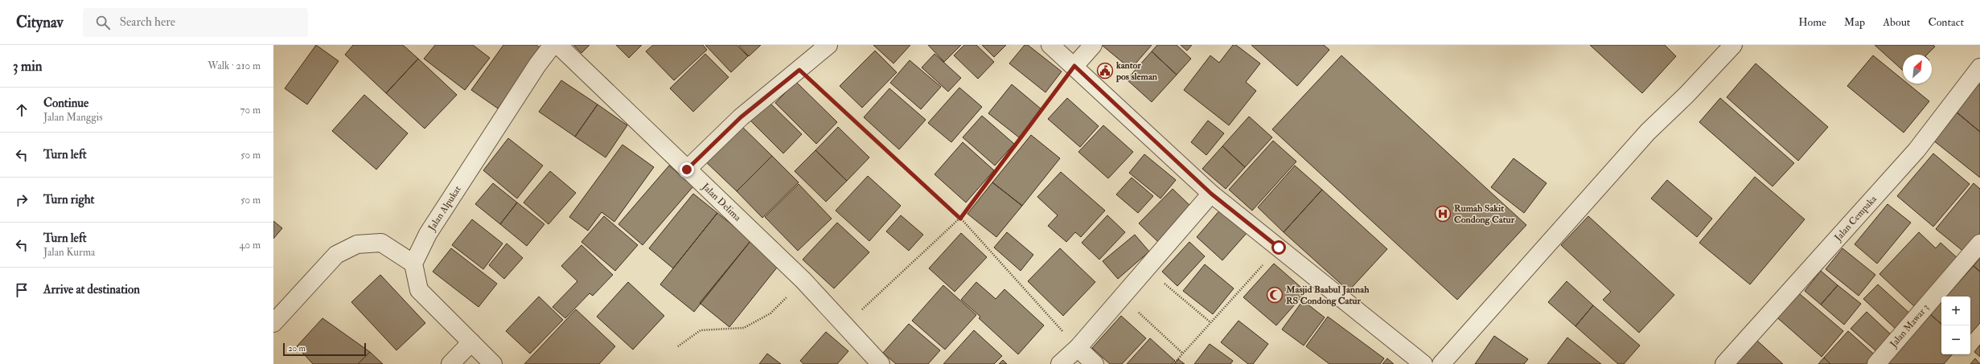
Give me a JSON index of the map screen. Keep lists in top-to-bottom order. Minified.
{"streets":{"street":["Jalan Delima","Jalan Alpukat","Jalan Cempaka","Jalan Mawar 3"]},"places":{"public building":["kantor pos sleman"],"hospital":["Rumah Sakit Condong Catur"],"mosque":["Masjid Baabul Jannah RS Condong Catur"]},"scale_bar":"20 m","north":"top right","page":{"header":"Citynav","search":"Search here","nav":["Home","Map","About","Contact"],"heading":["3 min","Walk · 210 m"],"list":[["Continue","Jalan Manggis","70 m"],["Turn left","50 m"],["Turn right","50 m"],["Turn left","Jalan Kurma","40 m"],"Arrive at destination"],"map_buttons":["+","−"],"scale":"20 m"}}
